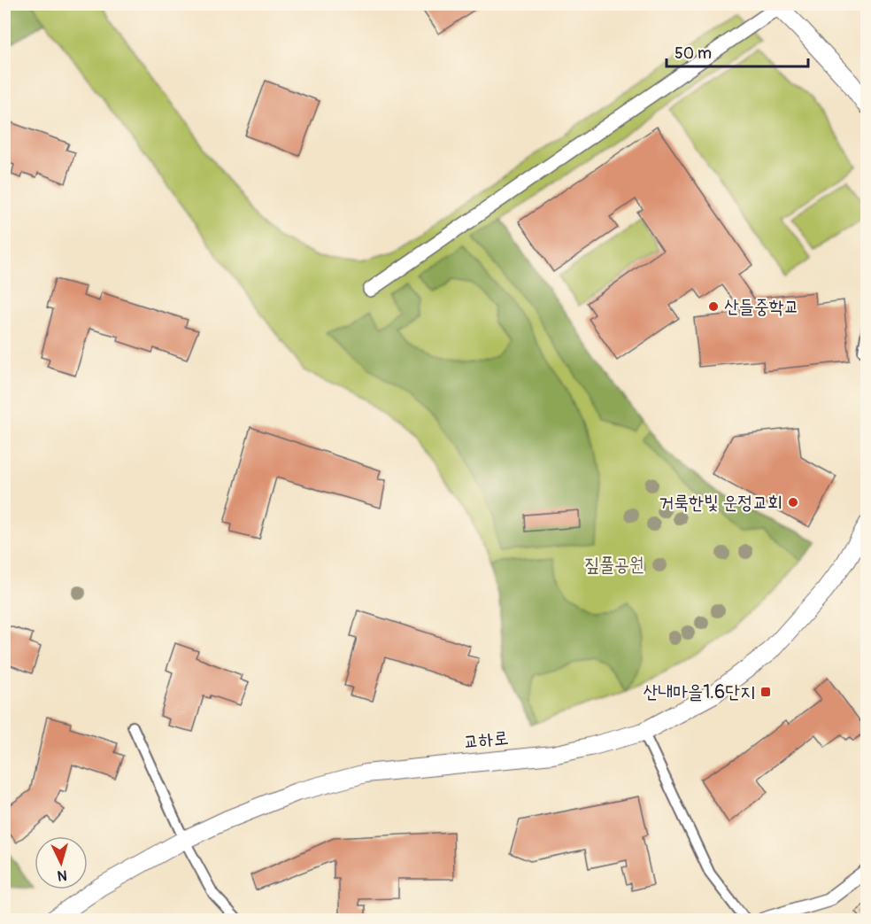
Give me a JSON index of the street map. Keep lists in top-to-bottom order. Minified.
{"streets":{"street":["교하로"]},"parks":["짚풀공원"],"places":{"other":["산들중학교","거룩한빛 운정교회"],"transit":["산내마을1.6단지"]},"scale_bar":"50 m","north":"bottom"}
